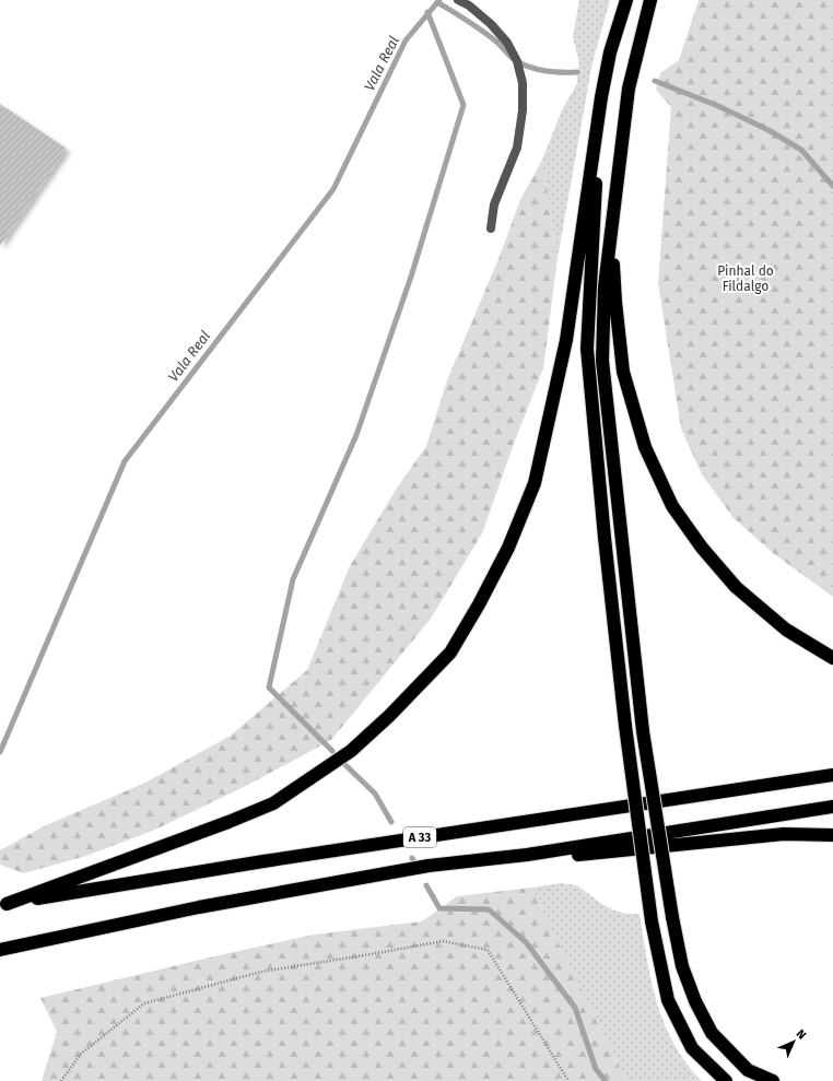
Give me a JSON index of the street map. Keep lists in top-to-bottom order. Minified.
{"streets":{"highway":["A 33"]},"water":["Vala Real"],"parks":["Pinhal do Fildalgo"],"north":"top right"}
